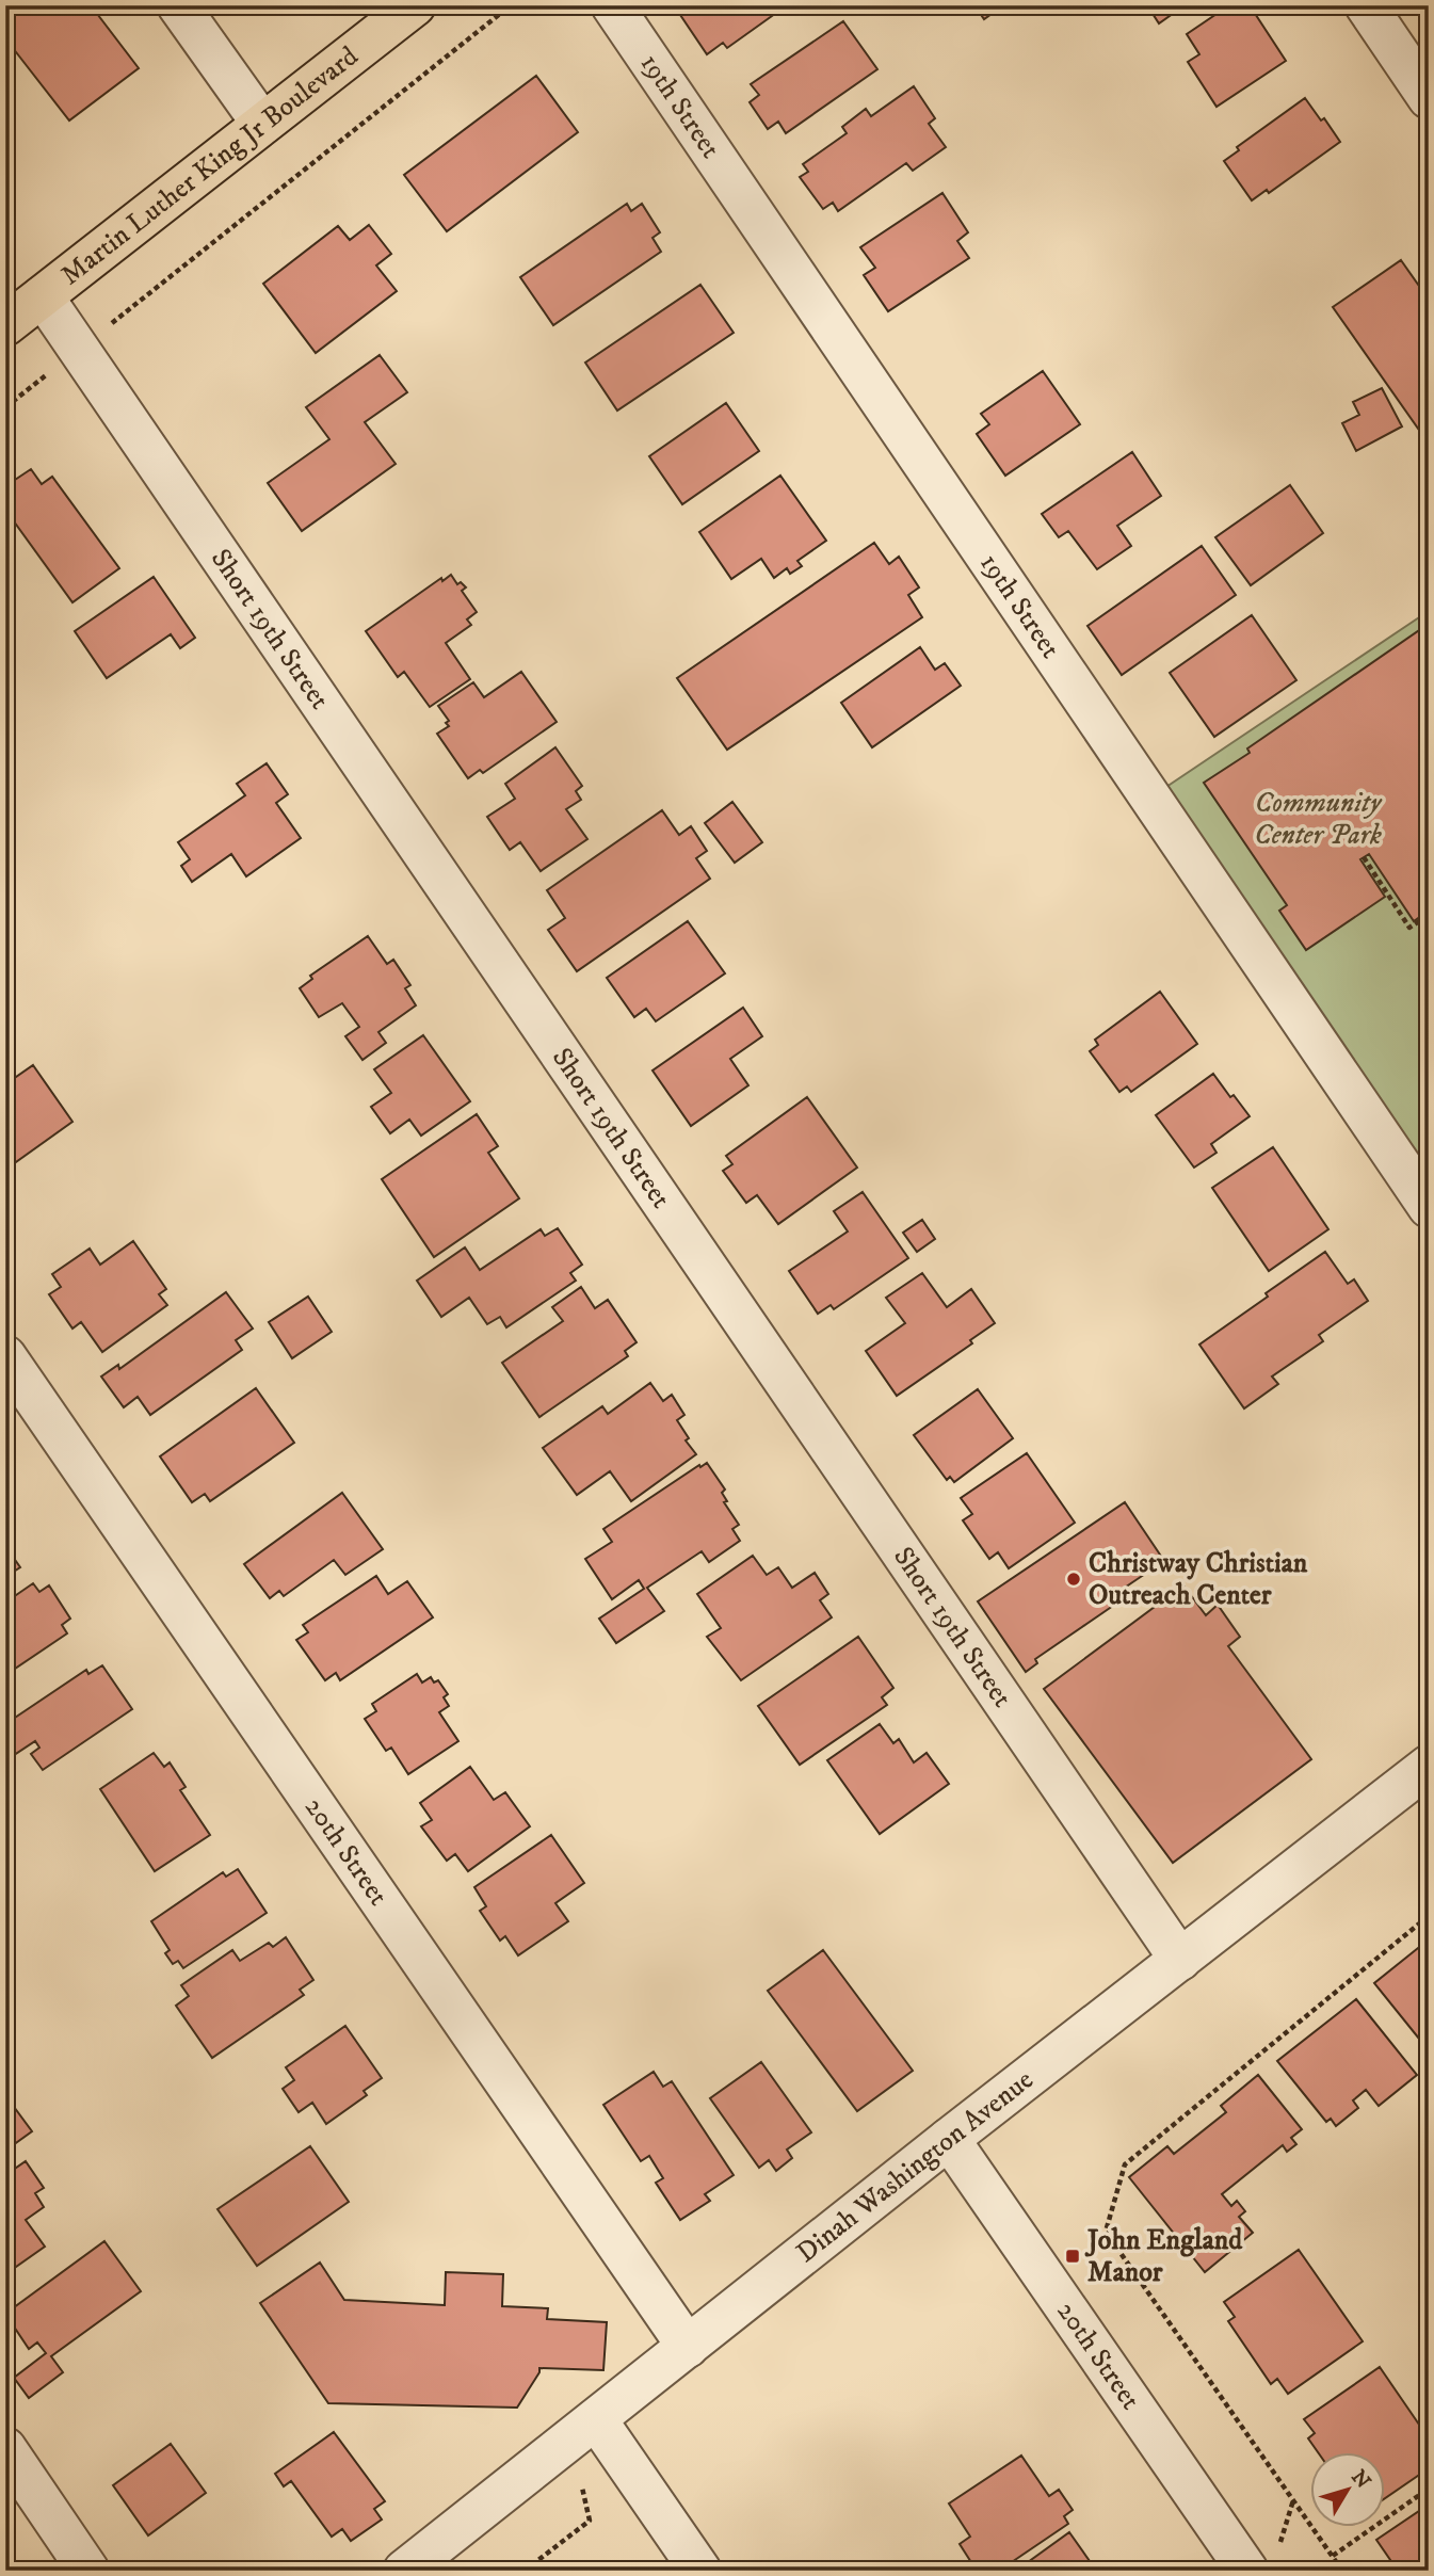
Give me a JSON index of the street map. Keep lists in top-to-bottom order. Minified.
{"streets":{"main road":["Martin Luther King Jr Boulevard"],"street":["19th Street","Short 19th Street","20th Street","Dinah Washington Avenue"]},"crossings":[["Martin Luther King Jr Boulevard","Short 19th Street"],["Short 19th Street","Dinah Washington Avenue"],["20th Street","Dinah Washington Avenue"]],"parks":["Community Center Park"],"places":{"other":["Christway Christian Outreach Center"],"transit":["John England Manor"]},"north":"top right"}
